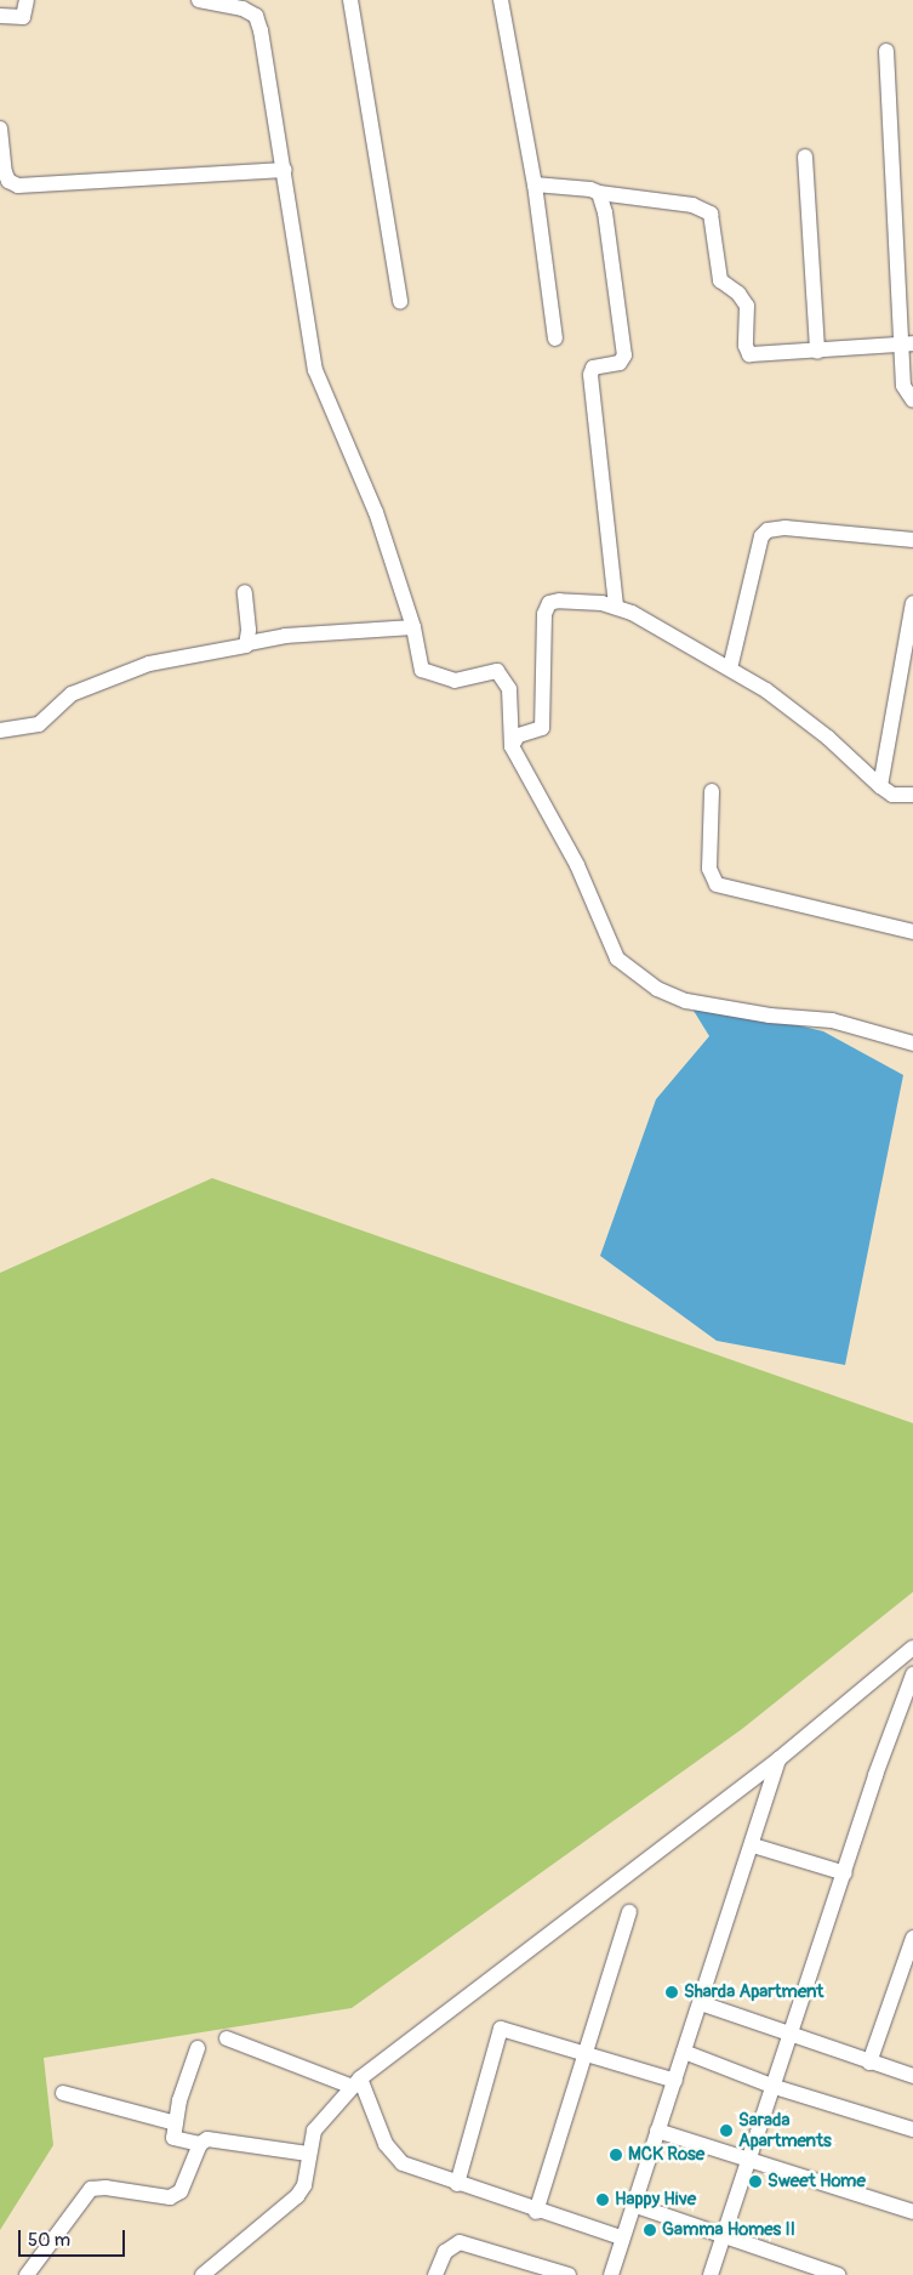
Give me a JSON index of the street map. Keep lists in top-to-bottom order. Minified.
{"places":["Sharda Apartment","Sarada Apartments","MCK Rose","Sweet Home","Happy Hive","Gamma Homes II"],"scale_bar":"50 m"}
